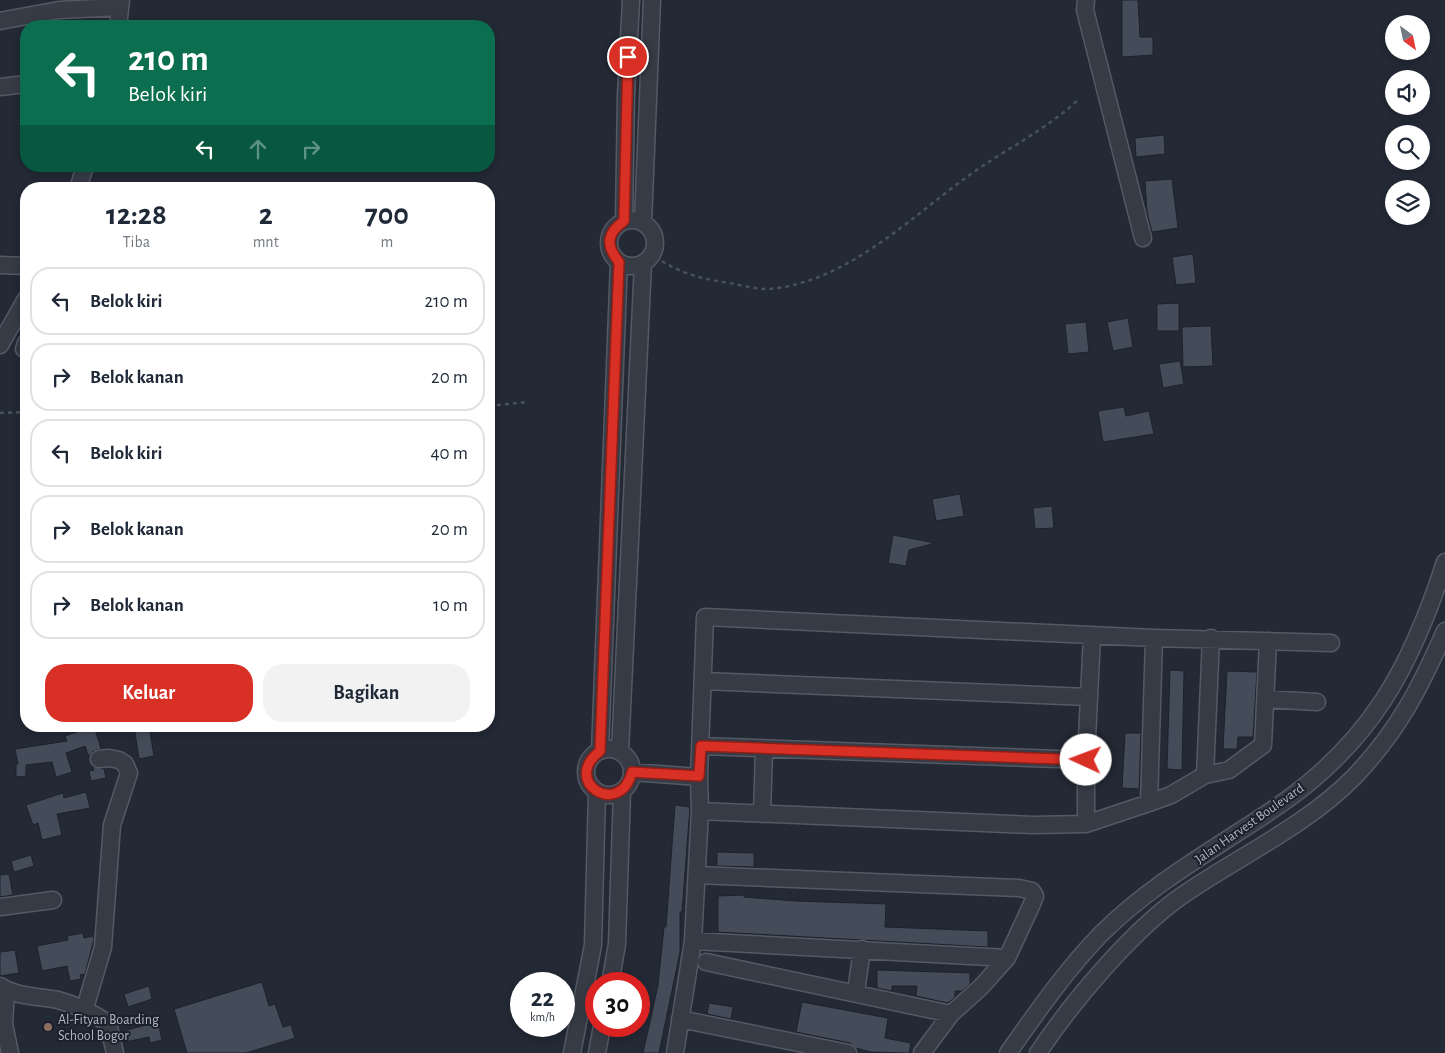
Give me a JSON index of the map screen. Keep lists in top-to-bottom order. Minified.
{"streets":{"street":["Jalan Harvest Boulevard"]},"places":["Al-Fityan Boarding School Bogor"],"north":"bottom right","page":{"turn":["210 m","Belok kiri"],"eta":["12:28","Tiba","2","mnt","700","m"],"list":[{"name":"Belok kiri","value":"210 m"},{"name":"Belok kanan","value":"20 m"},{"name":"Belok kiri","value":"40 m"},{"name":"Belok kanan","value":"20 m"},{"name":"Belok kanan","value":"10 m"}],"buttons":["Keluar","Bagikan"],"speed":"22 km/h","limit":"30"}}
